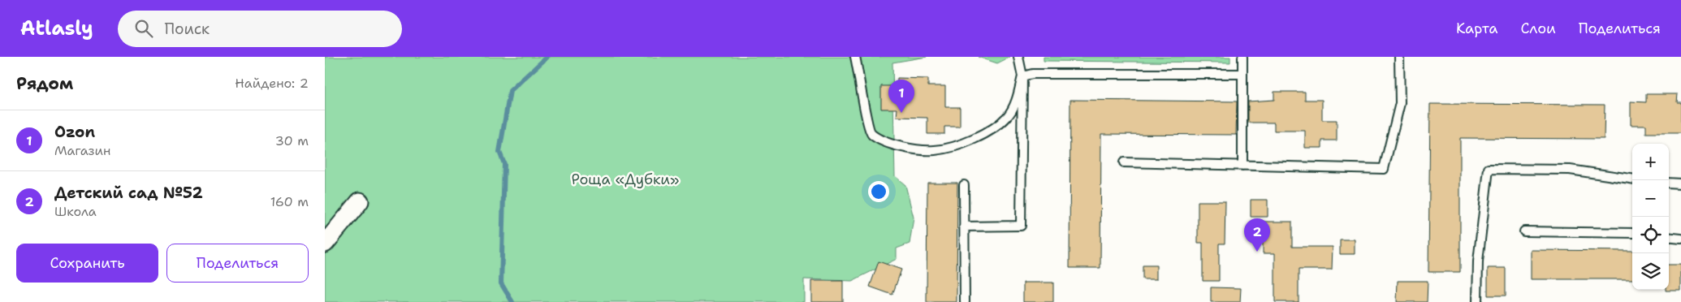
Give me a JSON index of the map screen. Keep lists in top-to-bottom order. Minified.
{"parks":["Роща «Дубки»"],"page":{"header":"Atlasly","search":"Поиск","nav":["Карта","Слои","Поделиться"],"heading":["Рядом","Найдено: 2"],"pins":["1","2"],"list":[{"mark":"1","name":"Ozon","note":"Магазин","value":"30 m"},{"mark":"2","name":"Детский сад №52","note":"Школа","value":"160 m"}],"map_buttons":["+","−"],"buttons":["Сохранить","Поделиться"]}}
